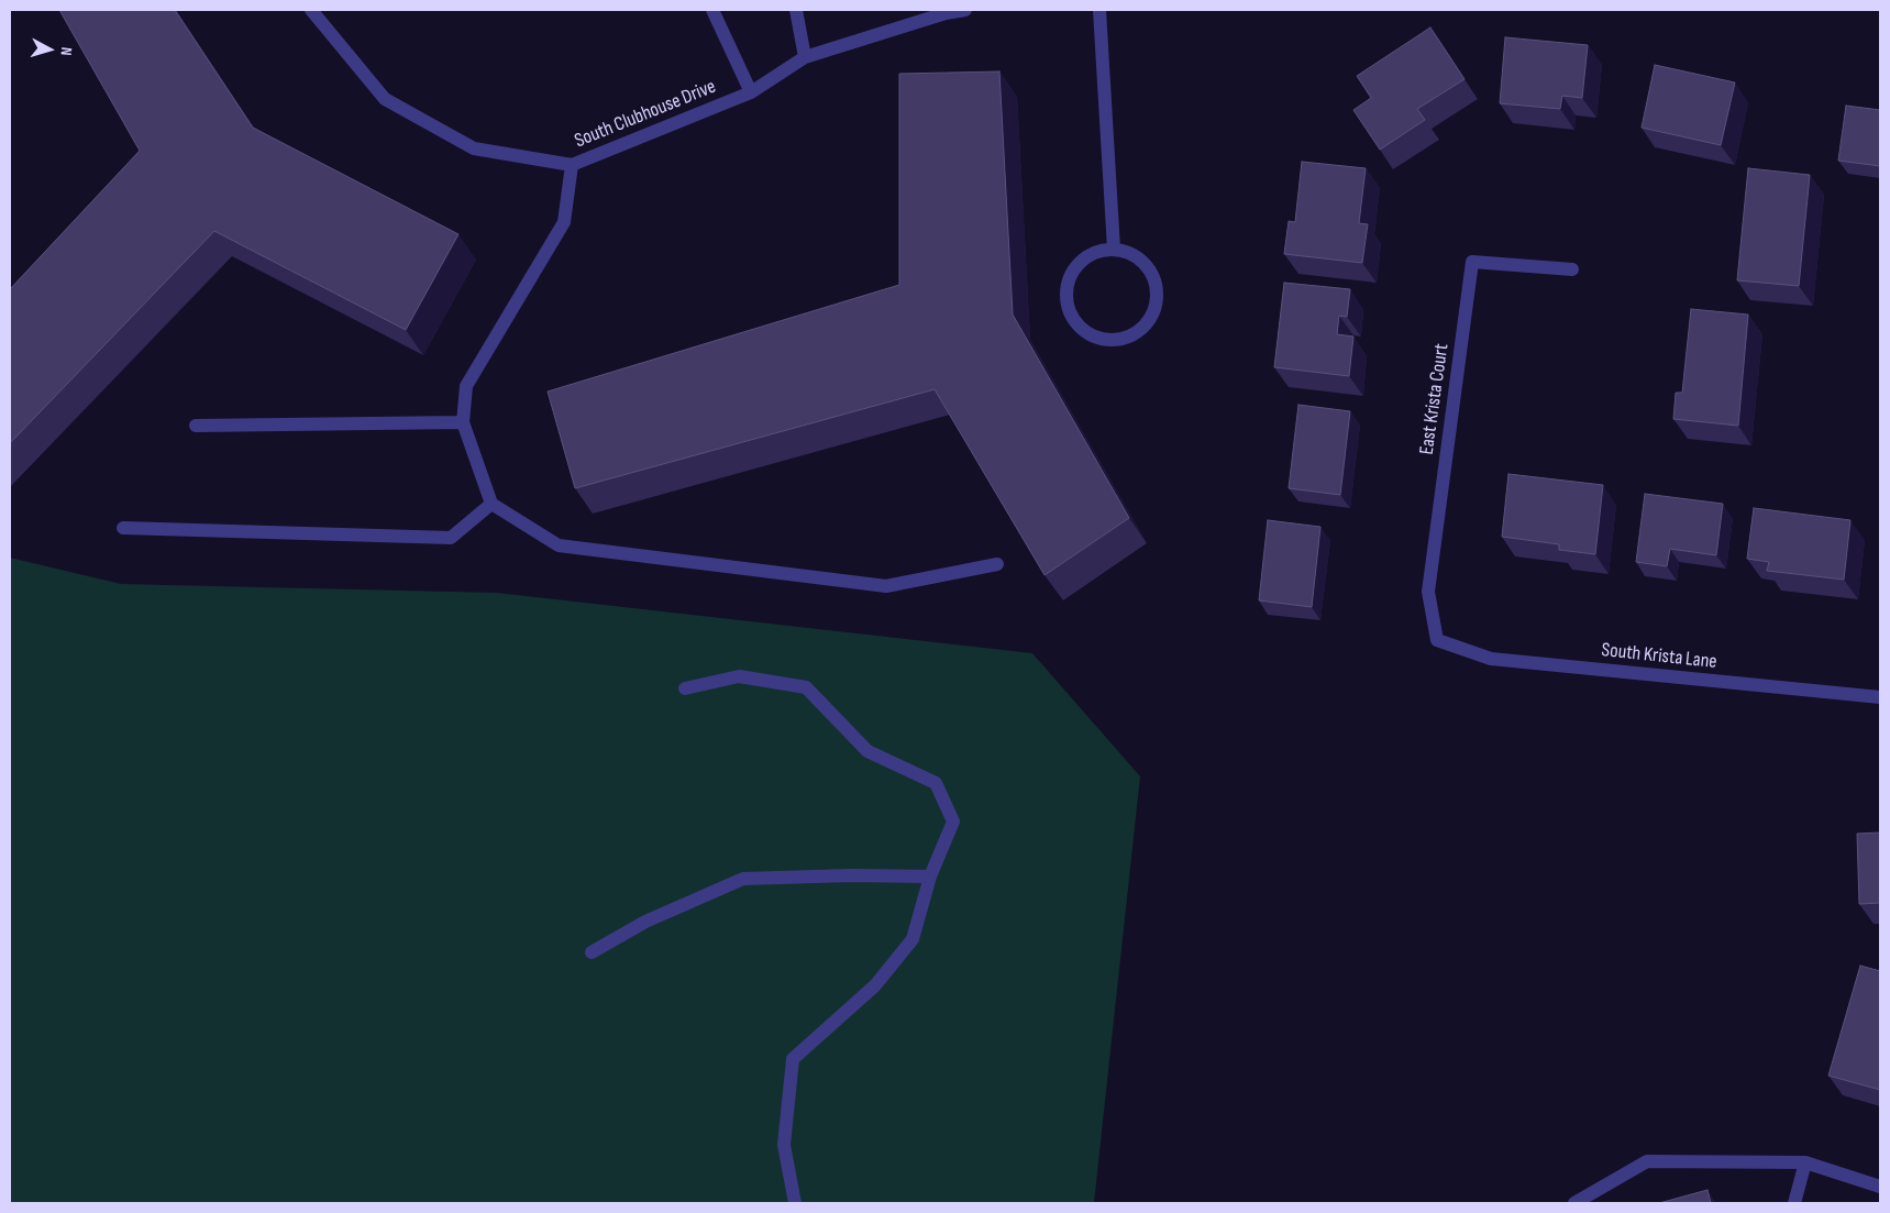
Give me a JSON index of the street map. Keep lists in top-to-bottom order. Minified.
{"streets":{"street":["South Clubhouse Drive","East Krista Court","South Krista Lane"]},"crossings":[["East Krista Court","South Krista Lane"]],"north":"right"}
